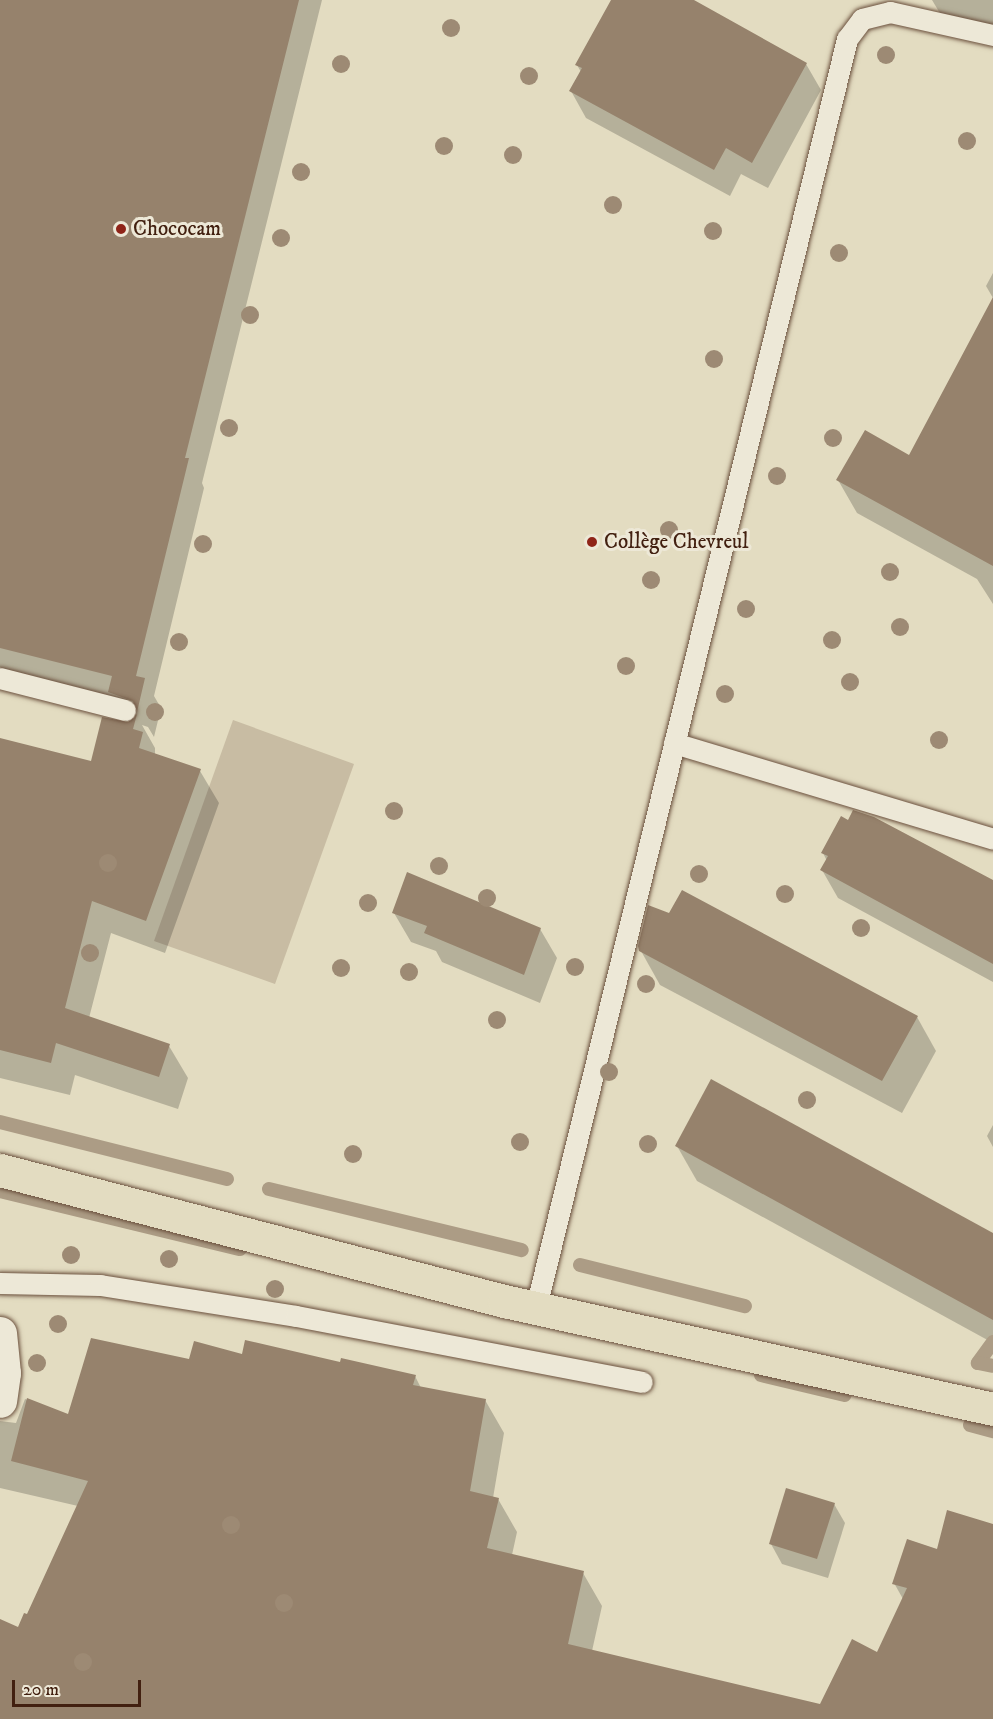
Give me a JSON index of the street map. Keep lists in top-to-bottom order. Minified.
{"places":["Chococam","Collège Chevreul"],"scale_bar":"20 m"}
